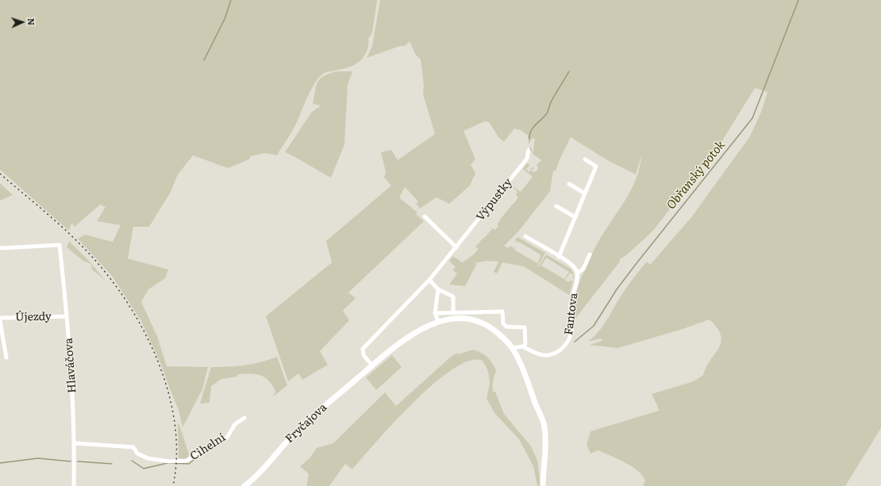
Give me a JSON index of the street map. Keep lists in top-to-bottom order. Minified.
{"streets":{"main road":["Fryčajova"],"street":["Výpustky","Fantova","Újezdy","Hlaváčova","Cihelní"]},"crossings":[["Újezdy","Hlaváčova"],["Hlaváčova","Cihelní"]],"water":["Obřanský potok"],"north":"right"}
